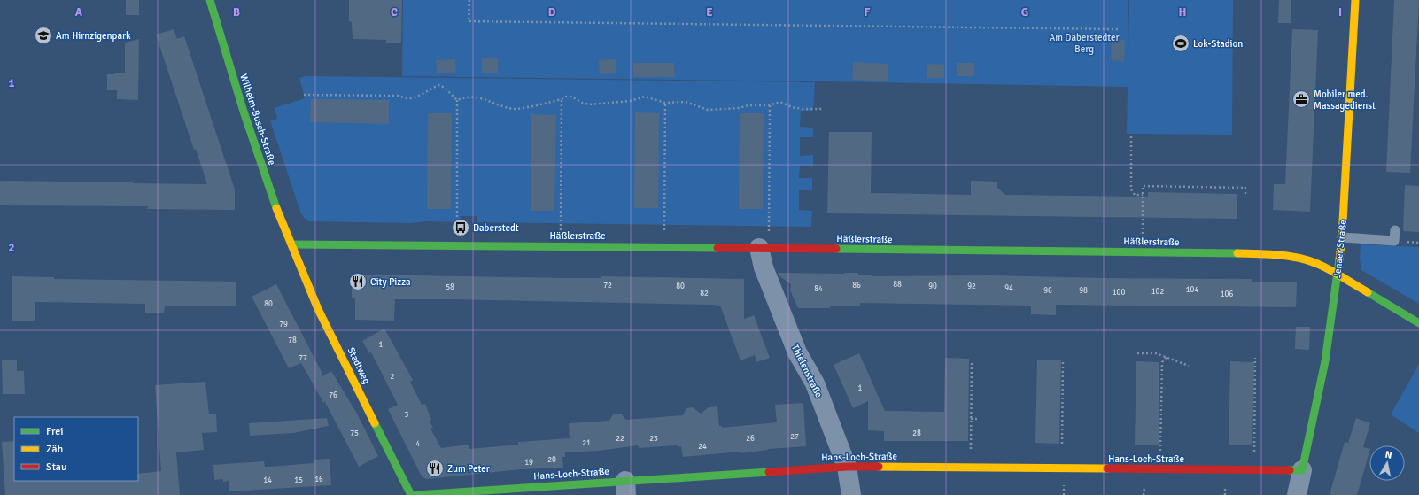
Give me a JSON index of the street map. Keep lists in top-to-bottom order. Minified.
{"streets":{"street":["Wilhelm-Busch-Straße","Häßlerstraße","Jenaer Straße","Stadtweg","Thielenstraße","Hans-Loch-Straße"]},"crossings":[["Wilhelm-Busch-Straße","Häßlerstraße"],["Wilhelm-Busch-Straße","Stadtweg"],["Häßlerstraße","Jenaer Straße"],["Häßlerstraße","Stadtweg"],["Häßlerstraße","Thielenstraße"],["Jenaer Straße","Hans-Loch-Straße"],["Thielenstraße","Hans-Loch-Straße"]],"parks":["Am Daberstedter Berg"],"places":{"school or university":["Am Hirnzigenpark"],"sports":["Lok-Stadion"],"office":["Mobiler med. Massagedienst"],"bus stop":["Daberstedt"],"restaurant":["City Pizza","Zum Peter"]},"house_numbers":["88","72","86","80","90","92","58","94","84","104","96","98","102","100","82","106","80","79","78","1","77","2","1","76","3","75","28","27","22","23","26","21","4","24","20","19","16","14","15"],"legend":["Frei","Zäh","Stau"],"north":"top","grid":{"columns":["A","B","C","D","E","F","G","H","I"],"rows":["1","2"]}}
